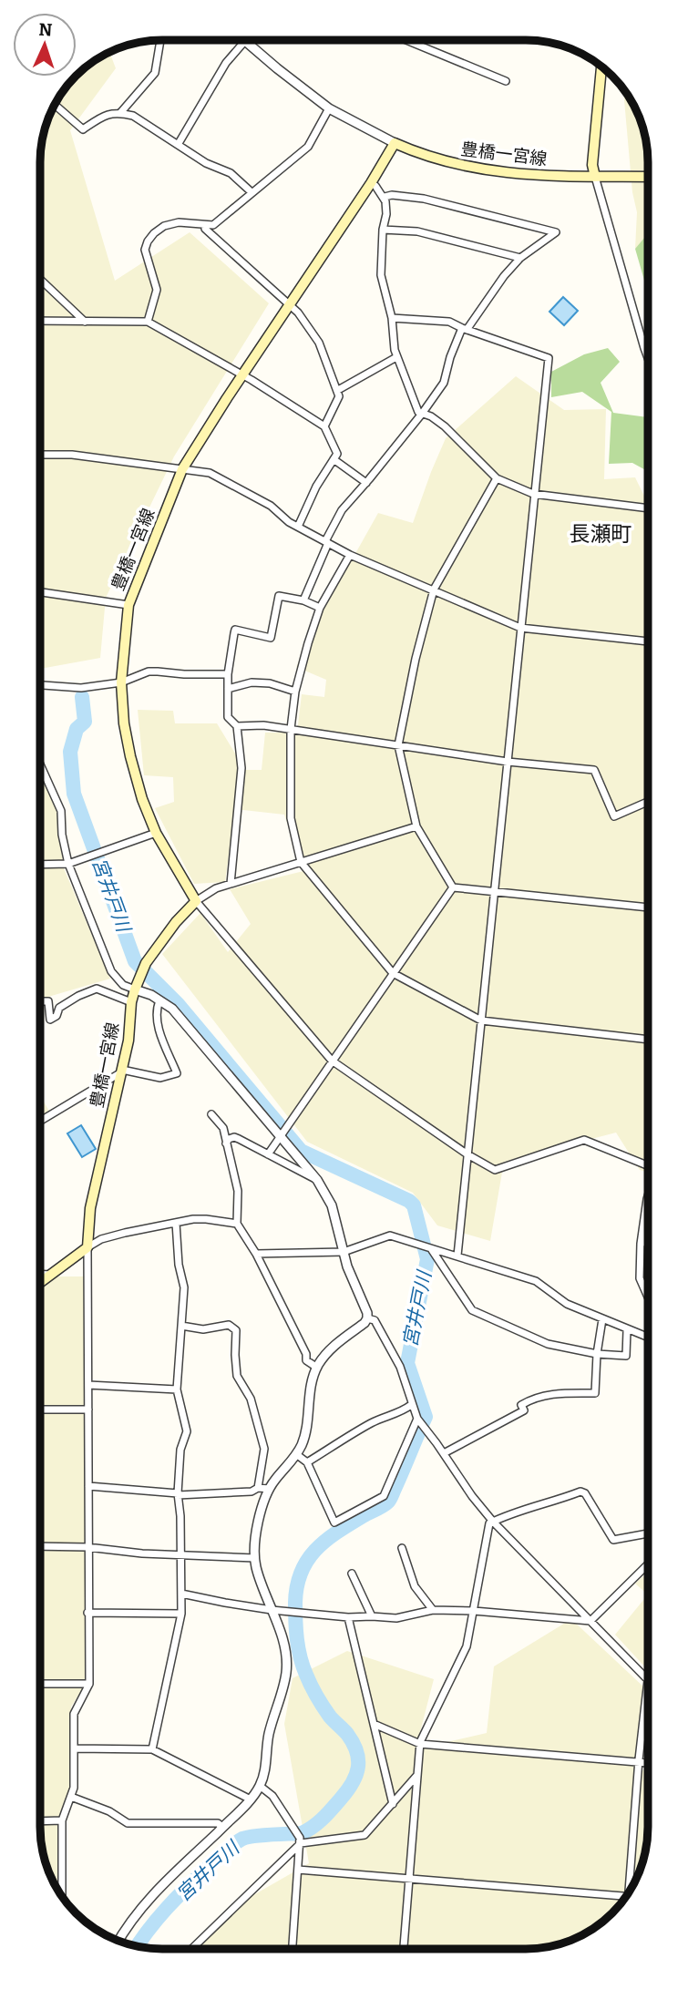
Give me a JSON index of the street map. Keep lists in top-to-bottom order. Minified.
{"streets":{"main road":["豊橋一宮線"]},"districts":["長瀬町"],"water":["宮井戸川"],"north":"top"}
